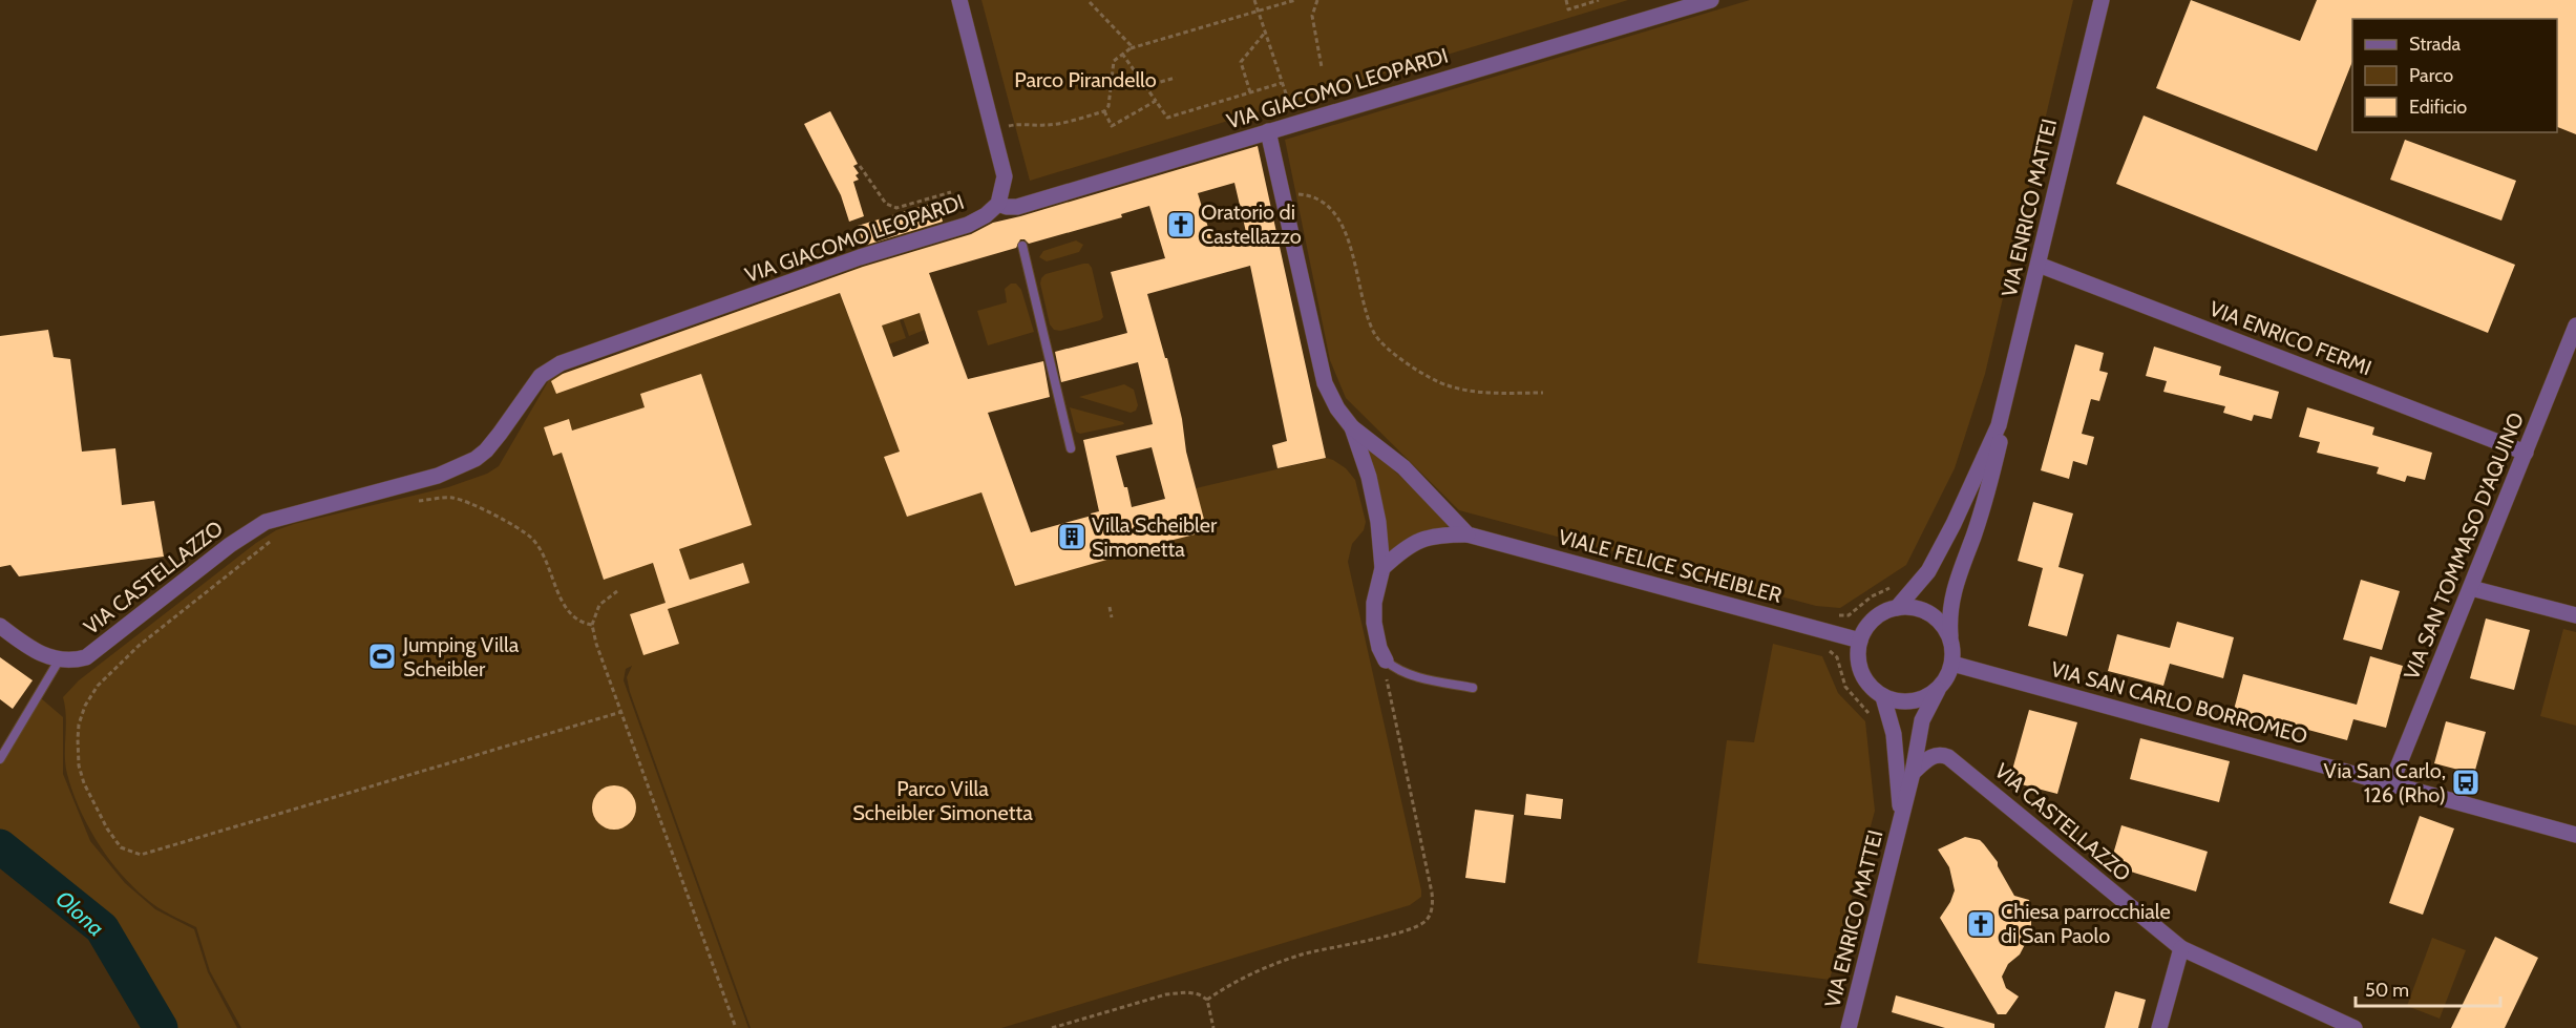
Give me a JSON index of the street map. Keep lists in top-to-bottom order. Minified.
{"streets":{"street":["VIA GIACOMO LEOPARDI","VIA ENRICO MATTEI","VIA ENRICO FERMI","VIA SAN TOMMASO D'AQUINO","VIALE FELICE SCHEIBLER","VIA CASTELLAZZO","VIA SAN CARLO BORROMEO"]},"crossings":[["VIA GIACOMO LEOPARDI","VIA CASTELLAZZO"],["VIA ENRICO MATTEI","VIA ENRICO FERMI"],["VIA ENRICO MATTEI","VIALE FELICE SCHEIBLER"],["VIA ENRICO MATTEI","VIA CASTELLAZZO"],["VIA ENRICO MATTEI","VIA SAN CARLO BORROMEO"],["VIA ENRICO FERMI","VIA SAN TOMMASO D'AQUINO"],["VIA SAN TOMMASO D'AQUINO","VIA SAN CARLO BORROMEO"],["VIALE FELICE SCHEIBLER","VIA SAN CARLO BORROMEO"]],"water":["Olona"],"parks":["Parco Pirandello","Parco Villa Scheibler Simonetta"],"places":{"church":["Oratorio di Castellazzo","Chiesa parrocchiale di San Paolo"],"building":["Villa Scheibler Simonetta"],"sports":["Jumping Villa Scheibler"],"bus stop":["Via San Carlo, 126 (Rho)"]},"legend":["Strada","Parco","Edificio"],"scale_bar":"50 m"}
